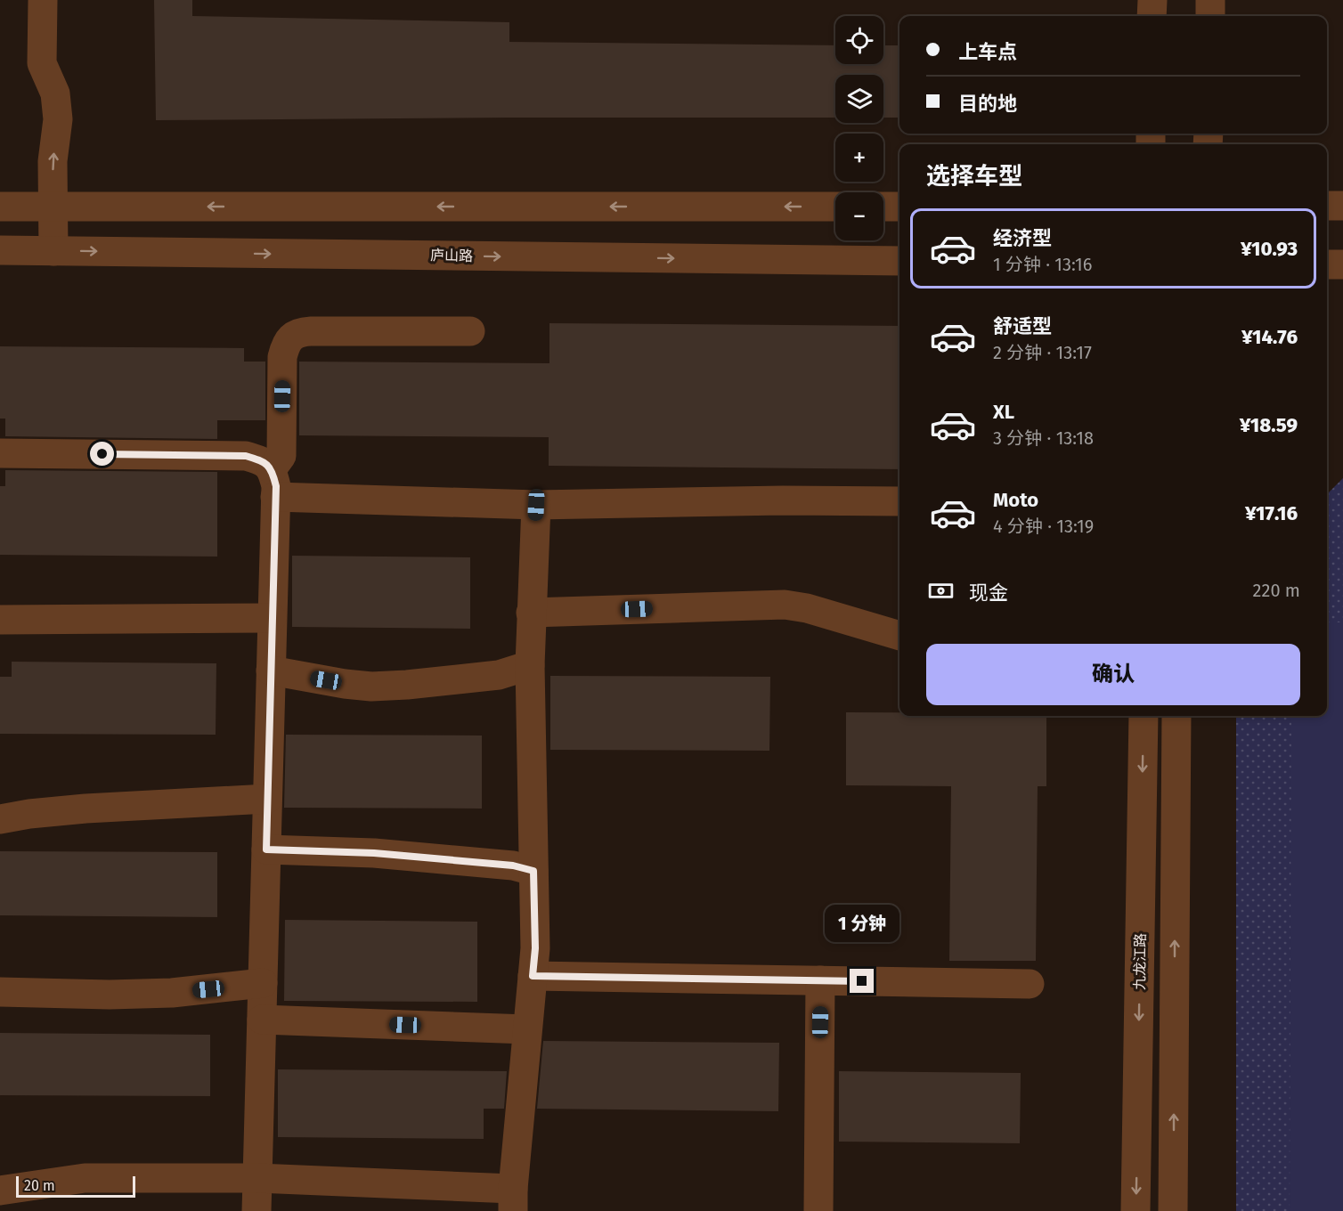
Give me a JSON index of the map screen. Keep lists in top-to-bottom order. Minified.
{"streets":{"street":["庐山路","九龙江路"]},"scale_bar":"20 m","page":{"map_buttons":["+","−"],"banner":["上车点","目的地"],"heading":"选择车型","list":[{"name":"经济型","note":"1 分钟 · 13:16","value":"¥10.93"},{"name":"舒适型","note":"2 分钟 · 13:17","value":"¥14.76"},{"name":"XL","note":"3 分钟 · 13:18","value":"¥18.59"},{"name":"Moto","note":"4 分钟 · 13:19","value":"¥17.16"}],"pay":["现金","220 m"],"buttons":"确认","bubble":"1 分钟","scale":"20 m"}}
